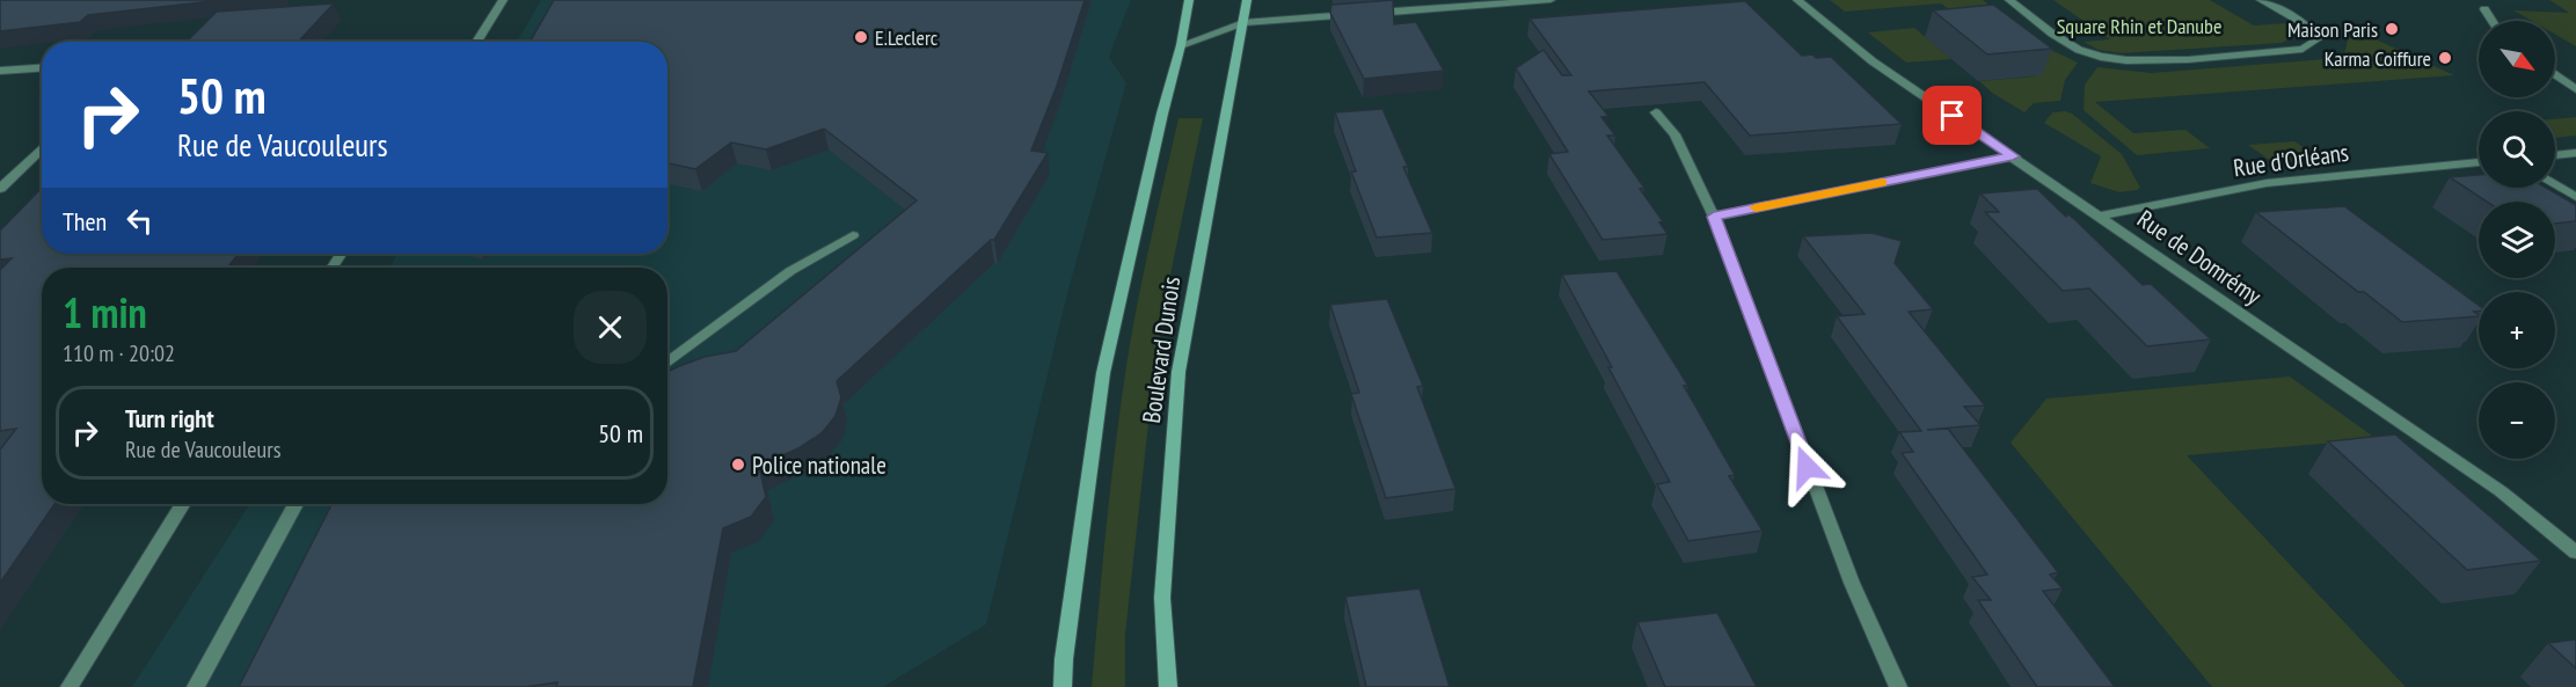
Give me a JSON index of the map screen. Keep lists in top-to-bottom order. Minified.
{"streets":{"main road":["Boulevard Dunois"],"street":["Rue d'Orléans","Rue de Domrémy"]},"crossings":[["Rue d'Orléans","Rue de Domrémy"]],"parks":["Square Rhin et Danube"],"places":["Maison Paris","E.Leclerc","Karma Coiffure","Police nationale"],"north":"bottom right","page":{"map_buttons":["+","−"],"turn":["50 m","Rue de Vaucouleurs"],"then":"Then","heading":["1 min","110 m · 20:02"],"list":[{"name":"Turn right","note":"Rue de Vaucouleurs","value":"50 m"}]}}
